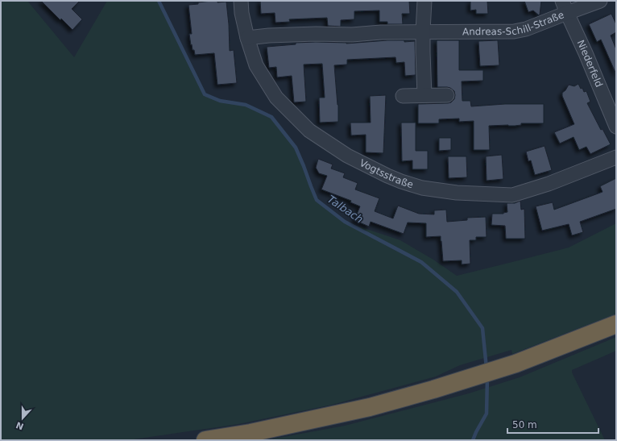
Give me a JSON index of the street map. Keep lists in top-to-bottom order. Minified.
{"streets":{"street":["Andreas-Schill-Straße","Niederfeld","Vogtsstraße"]},"crossings":[["Andreas-Schill-Straße","Niederfeld"],["Andreas-Schill-Straße","Vogtsstraße"]],"water":["Talbach"],"scale_bar":"50 m","north":"bottom"}
